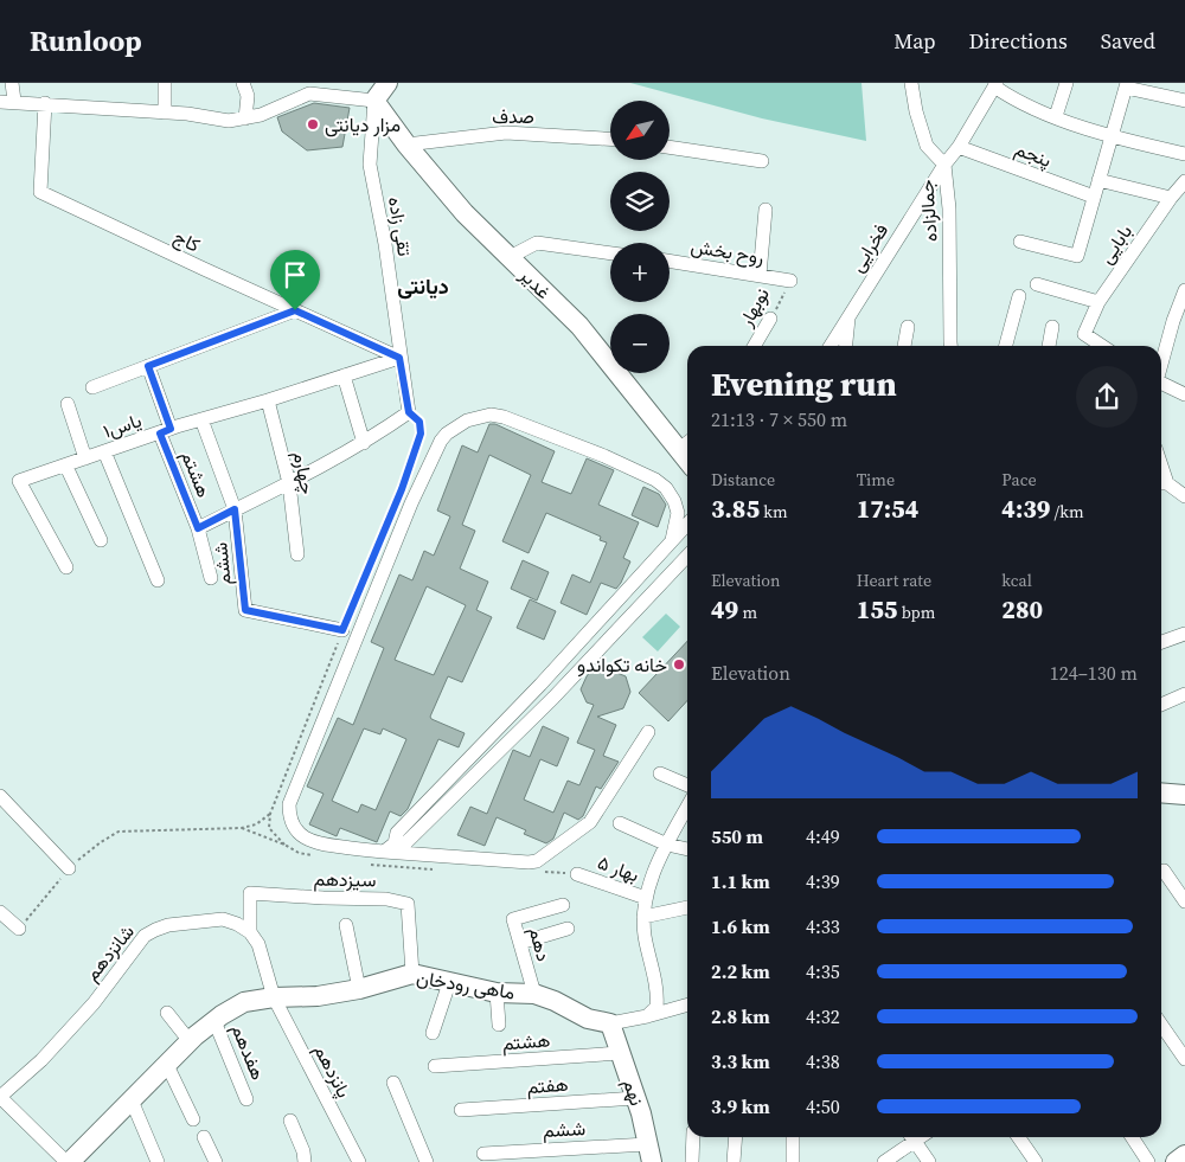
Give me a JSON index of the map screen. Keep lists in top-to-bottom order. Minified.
{"streets":{"main road":["غدیر","ماهی رودخان","نهم"],"street":["صدف","پنجم","جمالزاده","تقی زاده","کاج","بابایی","فخرایی","روح بخش","نوبهار","یاس۱","چهارم","هشتم","ششم","بهار ۵","سیزدهم","دهم","شانزدهم","هفدهم","پانزدهم","هفتم"]},"crossings":[["صدف","غدیر"],["پنجم","جمالزاده"],["جمالزاده","فخرایی"],["تقی زاده","کاج"],["تقی زاده","غدیر"],["تقی زاده","یاس۱"],["کاج","یاس۱"],["روح بخش","نوبهار"],["یاس۱","چهارم"],["یاس۱","هشتم"],["یاس۱","ششم"],["هشتم","نهم"],["ششم","نهم"],["سیزدهم","شانزدهم"],["سیزدهم","ماهی رودخان"],["دهم","ماهی رودخان"],["ماهی رودخان","هفدهم"],["ماهی رودخان","پانزدهم"],["ماهی رودخان","نهم"],["هفتم","نهم"]],"districts":["دیانتی"],"places":["مزار دیانتی","خانه تکواندو"],"north":"bottom left","page":{"header":"Runloop","nav":["Map","Directions","Saved"],"map_buttons":["+","−"],"heading":["Evening run","21:13 · 7 × 550 m"],"stats":[["Distance","3.85 km"],["Time","17:54"],["Pace","4:39 /km"],["Elevation","49 m"],["Heart rate","155 bpm"],["kcal","280"]],"chart":["Elevation","124–130 m"],"list":[{"name":"550 m","note":"4:49"},{"name":"1.1 km","note":"4:39"},{"name":"1.6 km","note":"4:33"},{"name":"2.2 km","note":"4:35"},{"name":"2.8 km","note":"4:32"},{"name":"3.3 km","note":"4:38"},{"name":"3.9 km","note":"4:50"}]}}
